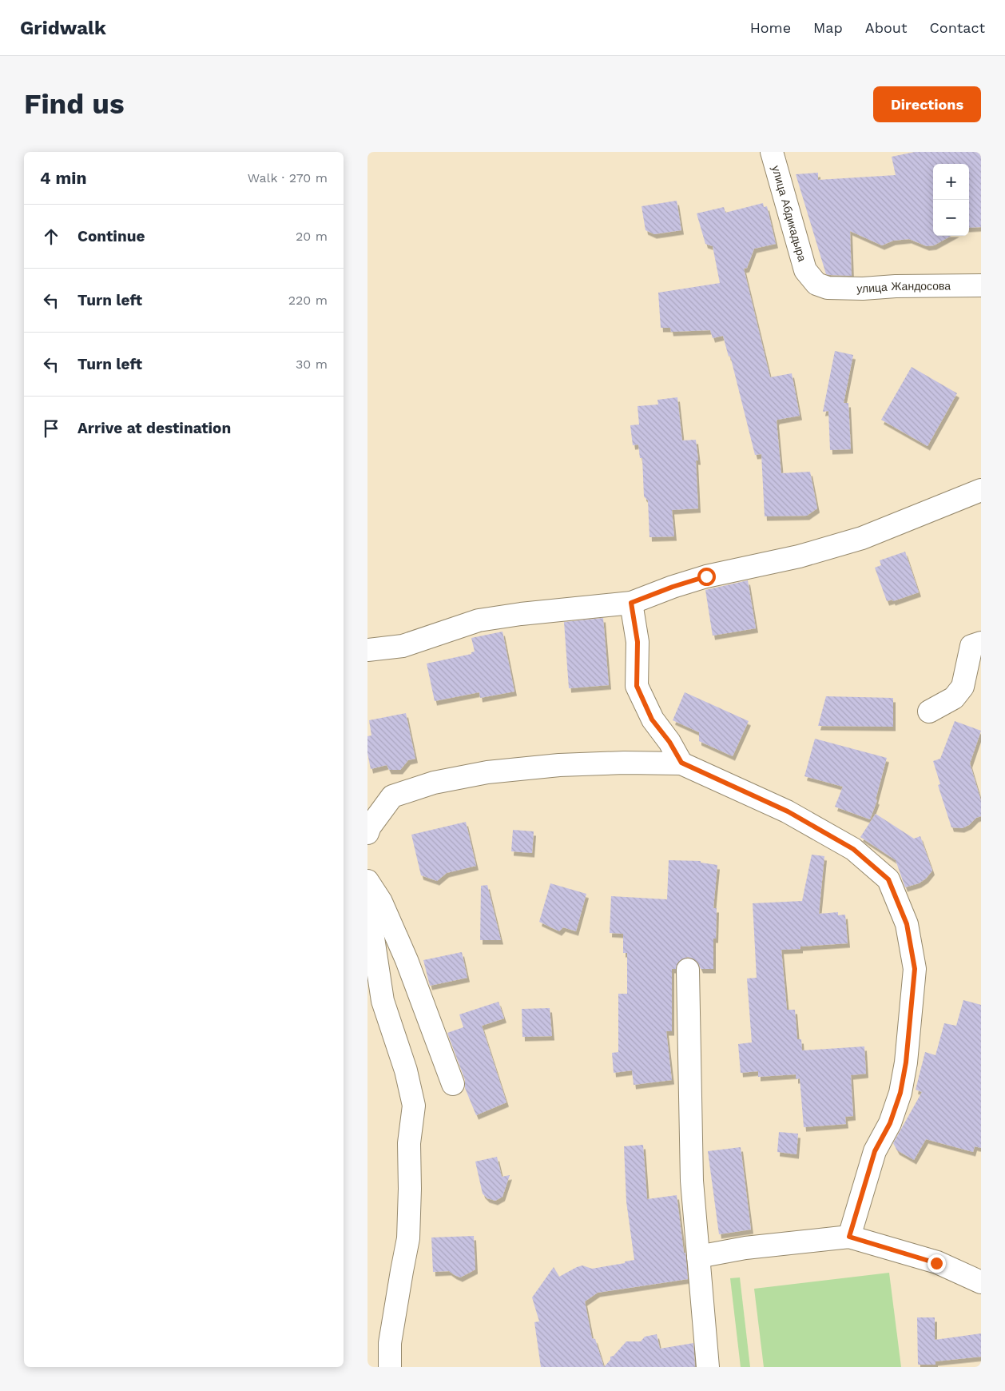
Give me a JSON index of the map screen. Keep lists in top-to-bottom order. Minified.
{"streets":{"street":["улица Абдикадыра","улица Жандосова"]},"crossings":[["улица Абдикадыра","улица Жандосова"]],"page":{"header":"Gridwalk","nav":["Home","Map","About","Contact"],"buttons":"Directions","title":"Find us","heading":["4 min","Walk · 270 m"],"map_buttons":["+","−"],"list":[["Continue","20 m"],["Turn left","220 m"],["Turn left","30 m"],"Arrive at destination"]}}
